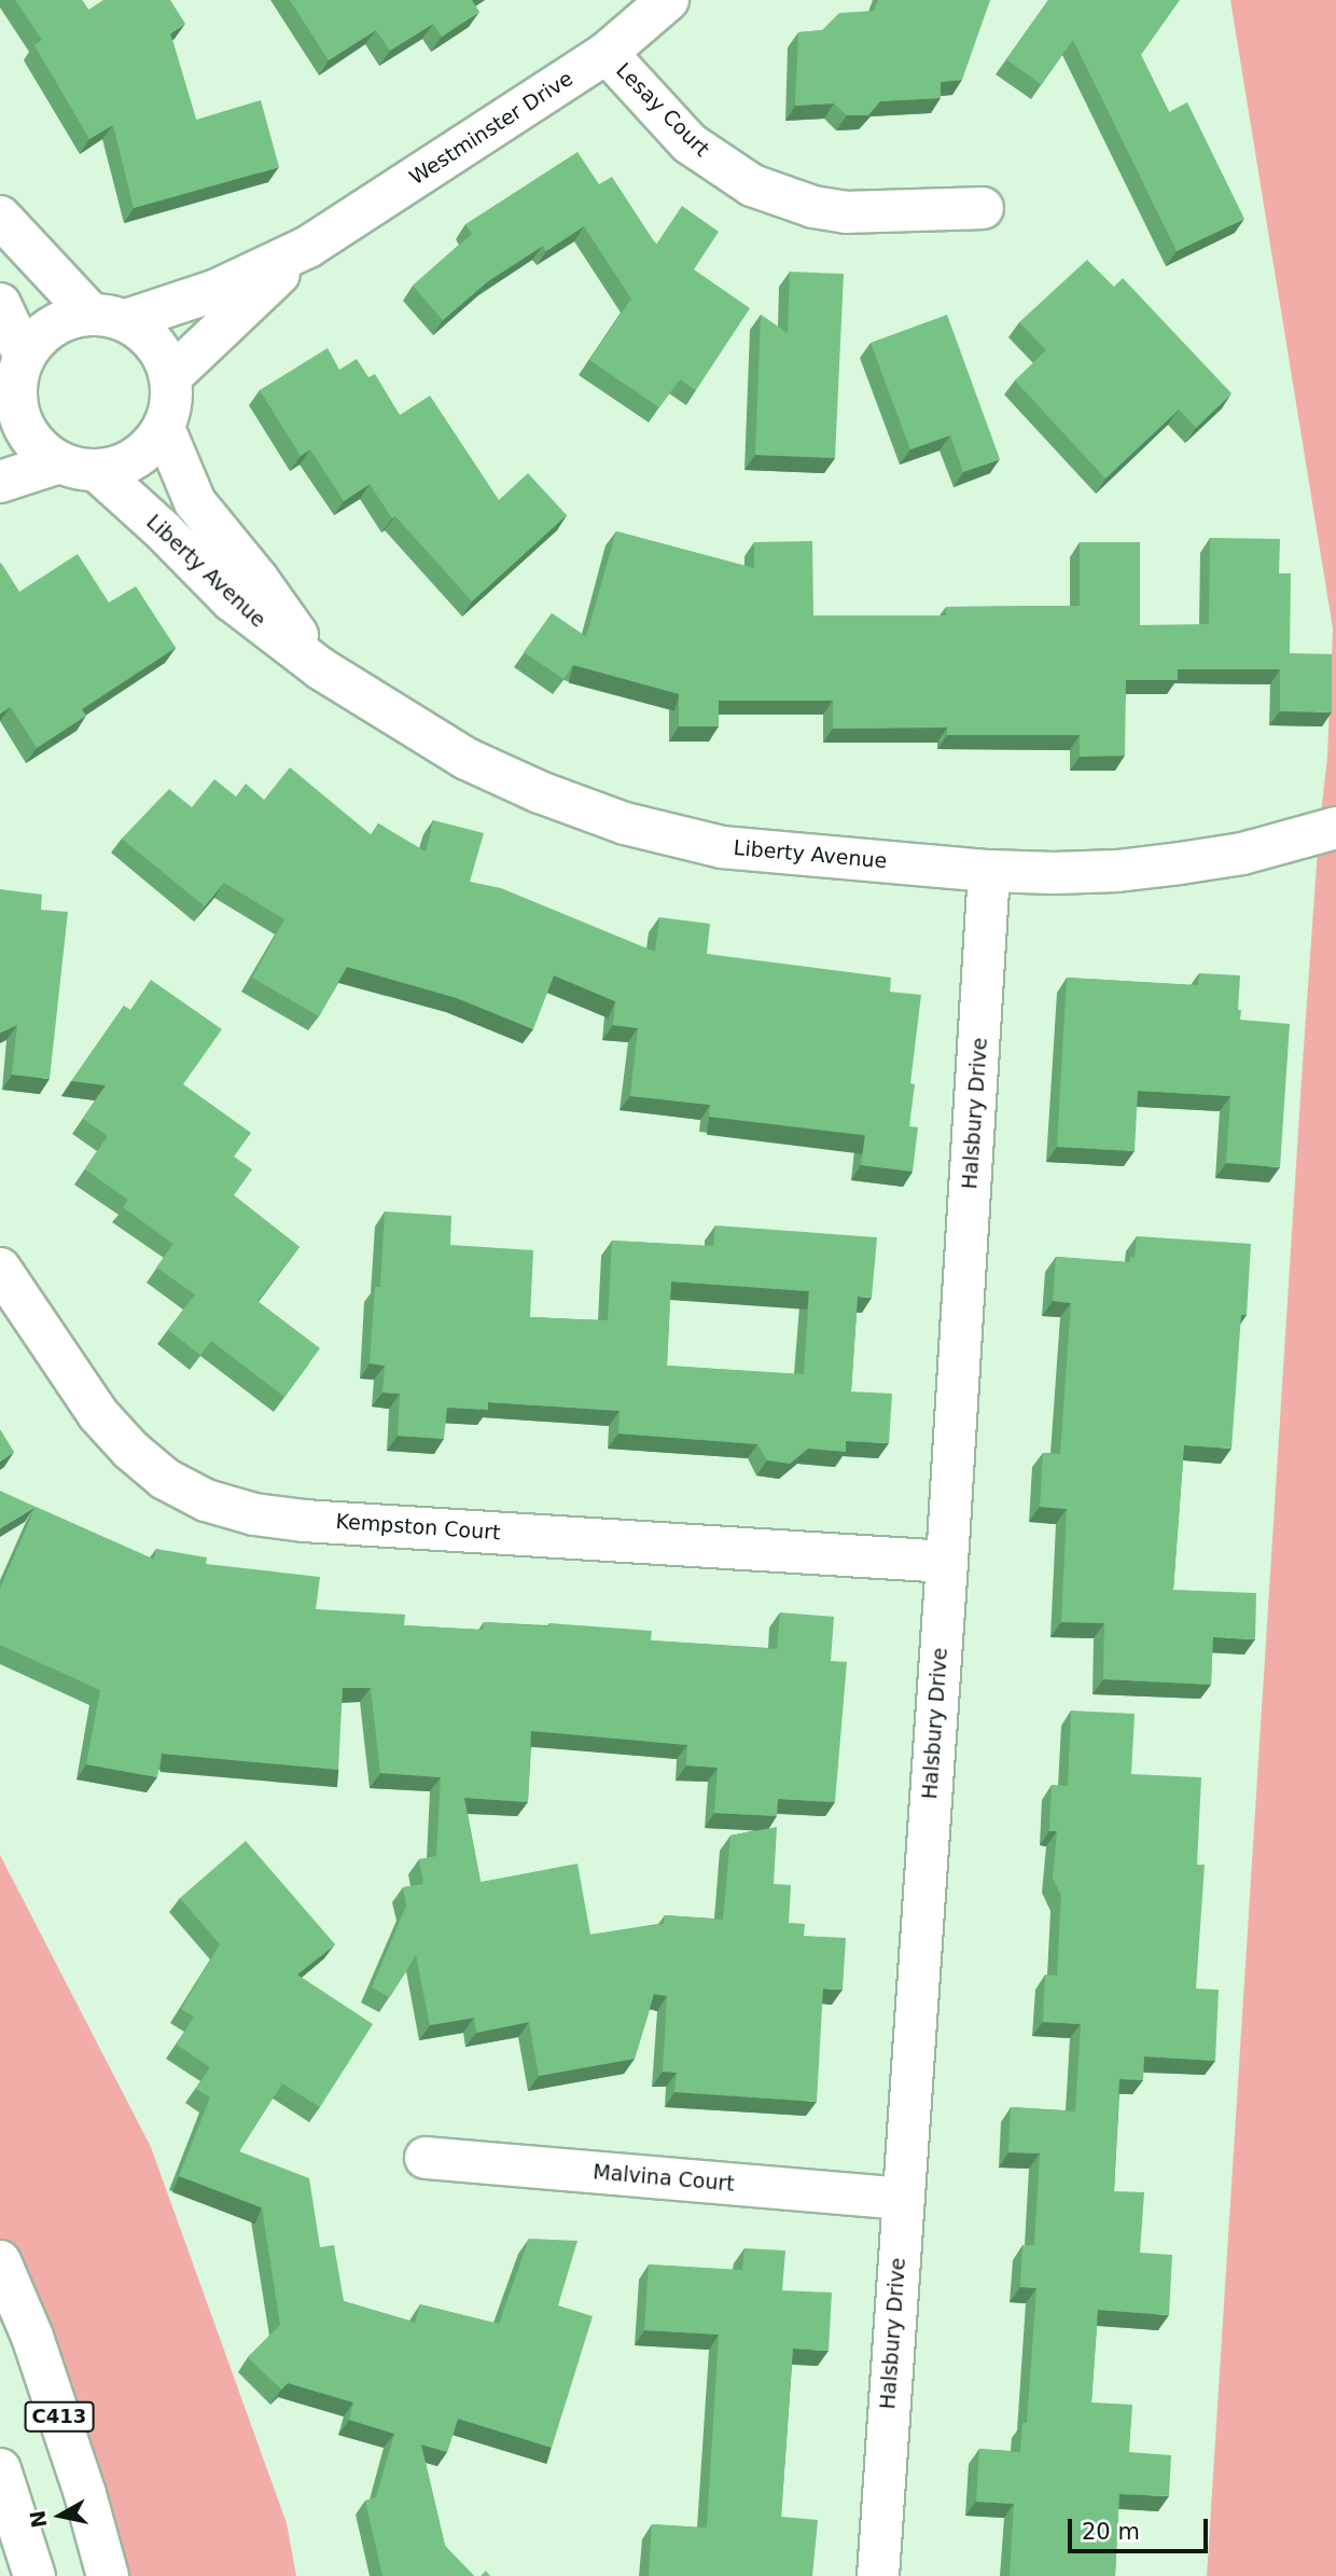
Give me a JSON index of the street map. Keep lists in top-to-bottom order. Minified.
{"streets":{"street":["Lesay Court","Westminster Drive","Liberty Avenue","Halsbury Drive","Kempston Court","Malvina Court","C413"]},"crossings":[["Lesay Court","Westminster Drive"],["Westminster Drive","Liberty Avenue"],["Liberty Avenue","Halsbury Drive"],["Halsbury Drive","Kempston Court"],["Halsbury Drive","Malvina Court"]],"scale_bar":"20 m","north":"left"}
